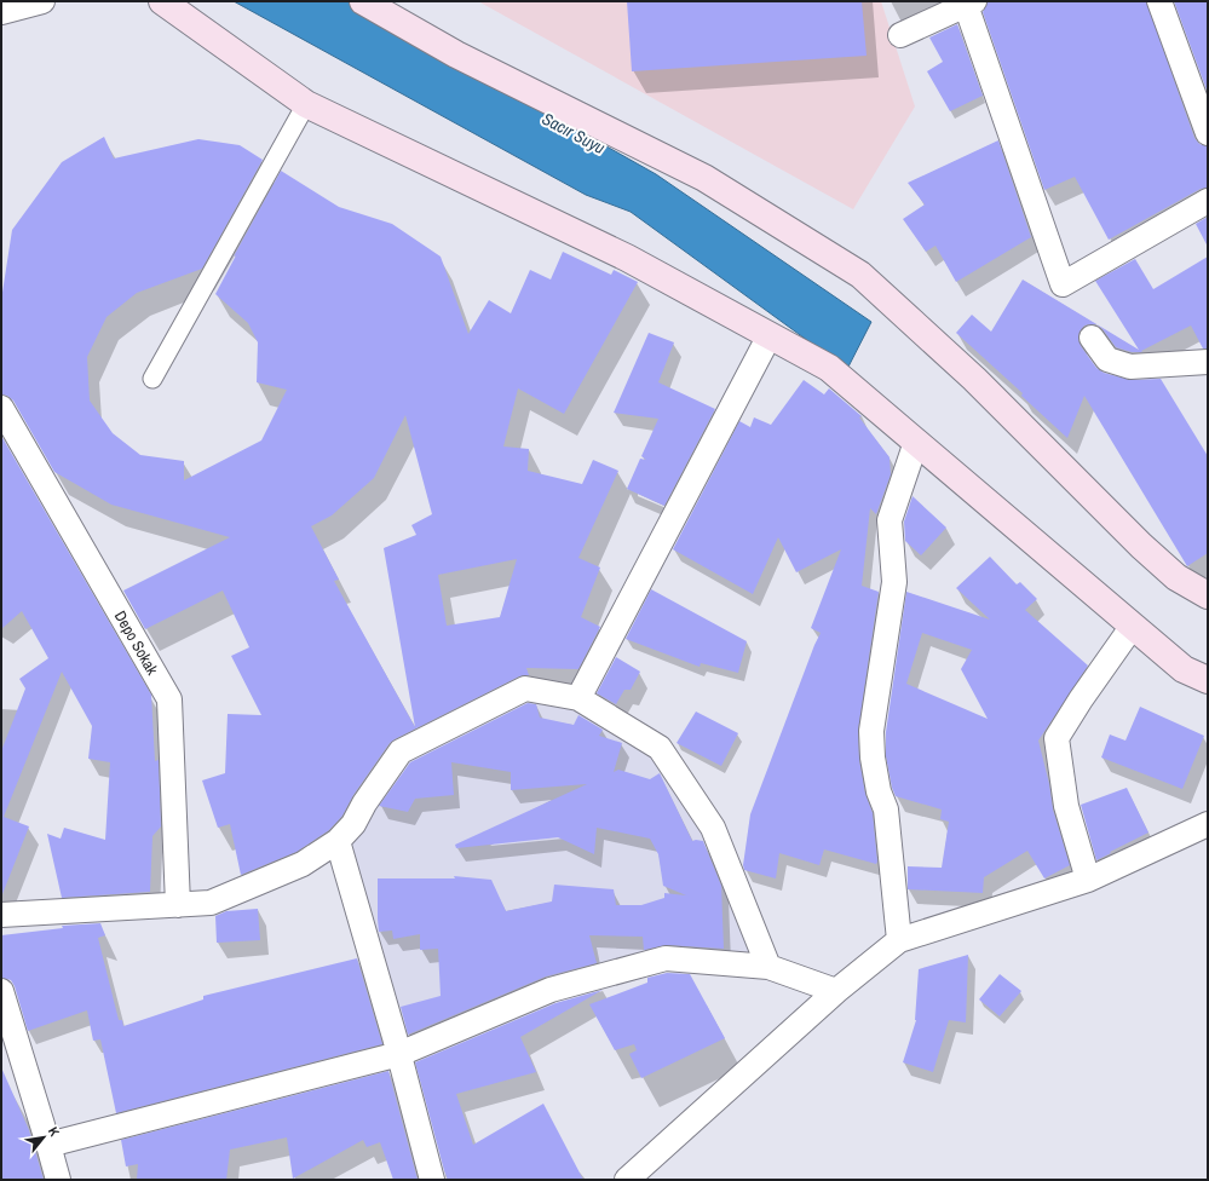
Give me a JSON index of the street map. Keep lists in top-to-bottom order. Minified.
{"streets":{"street":["Depo Sokak"]},"water":["Sacır Suyu"],"north":"top right"}
